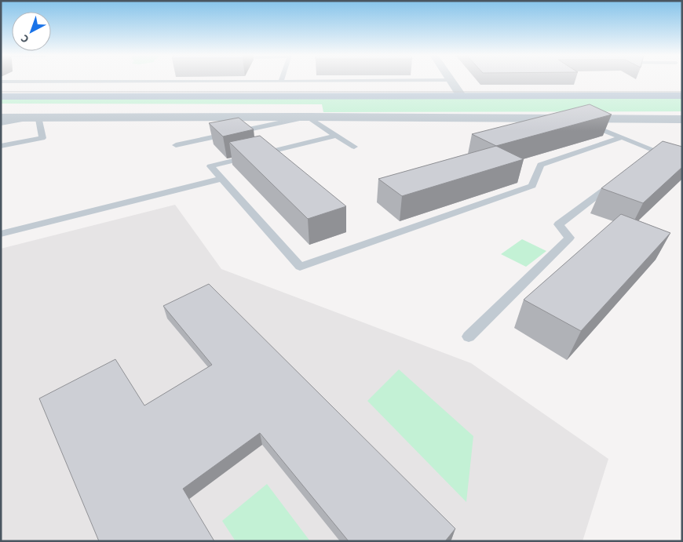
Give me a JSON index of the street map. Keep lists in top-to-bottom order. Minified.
{"north":"bottom left"}
